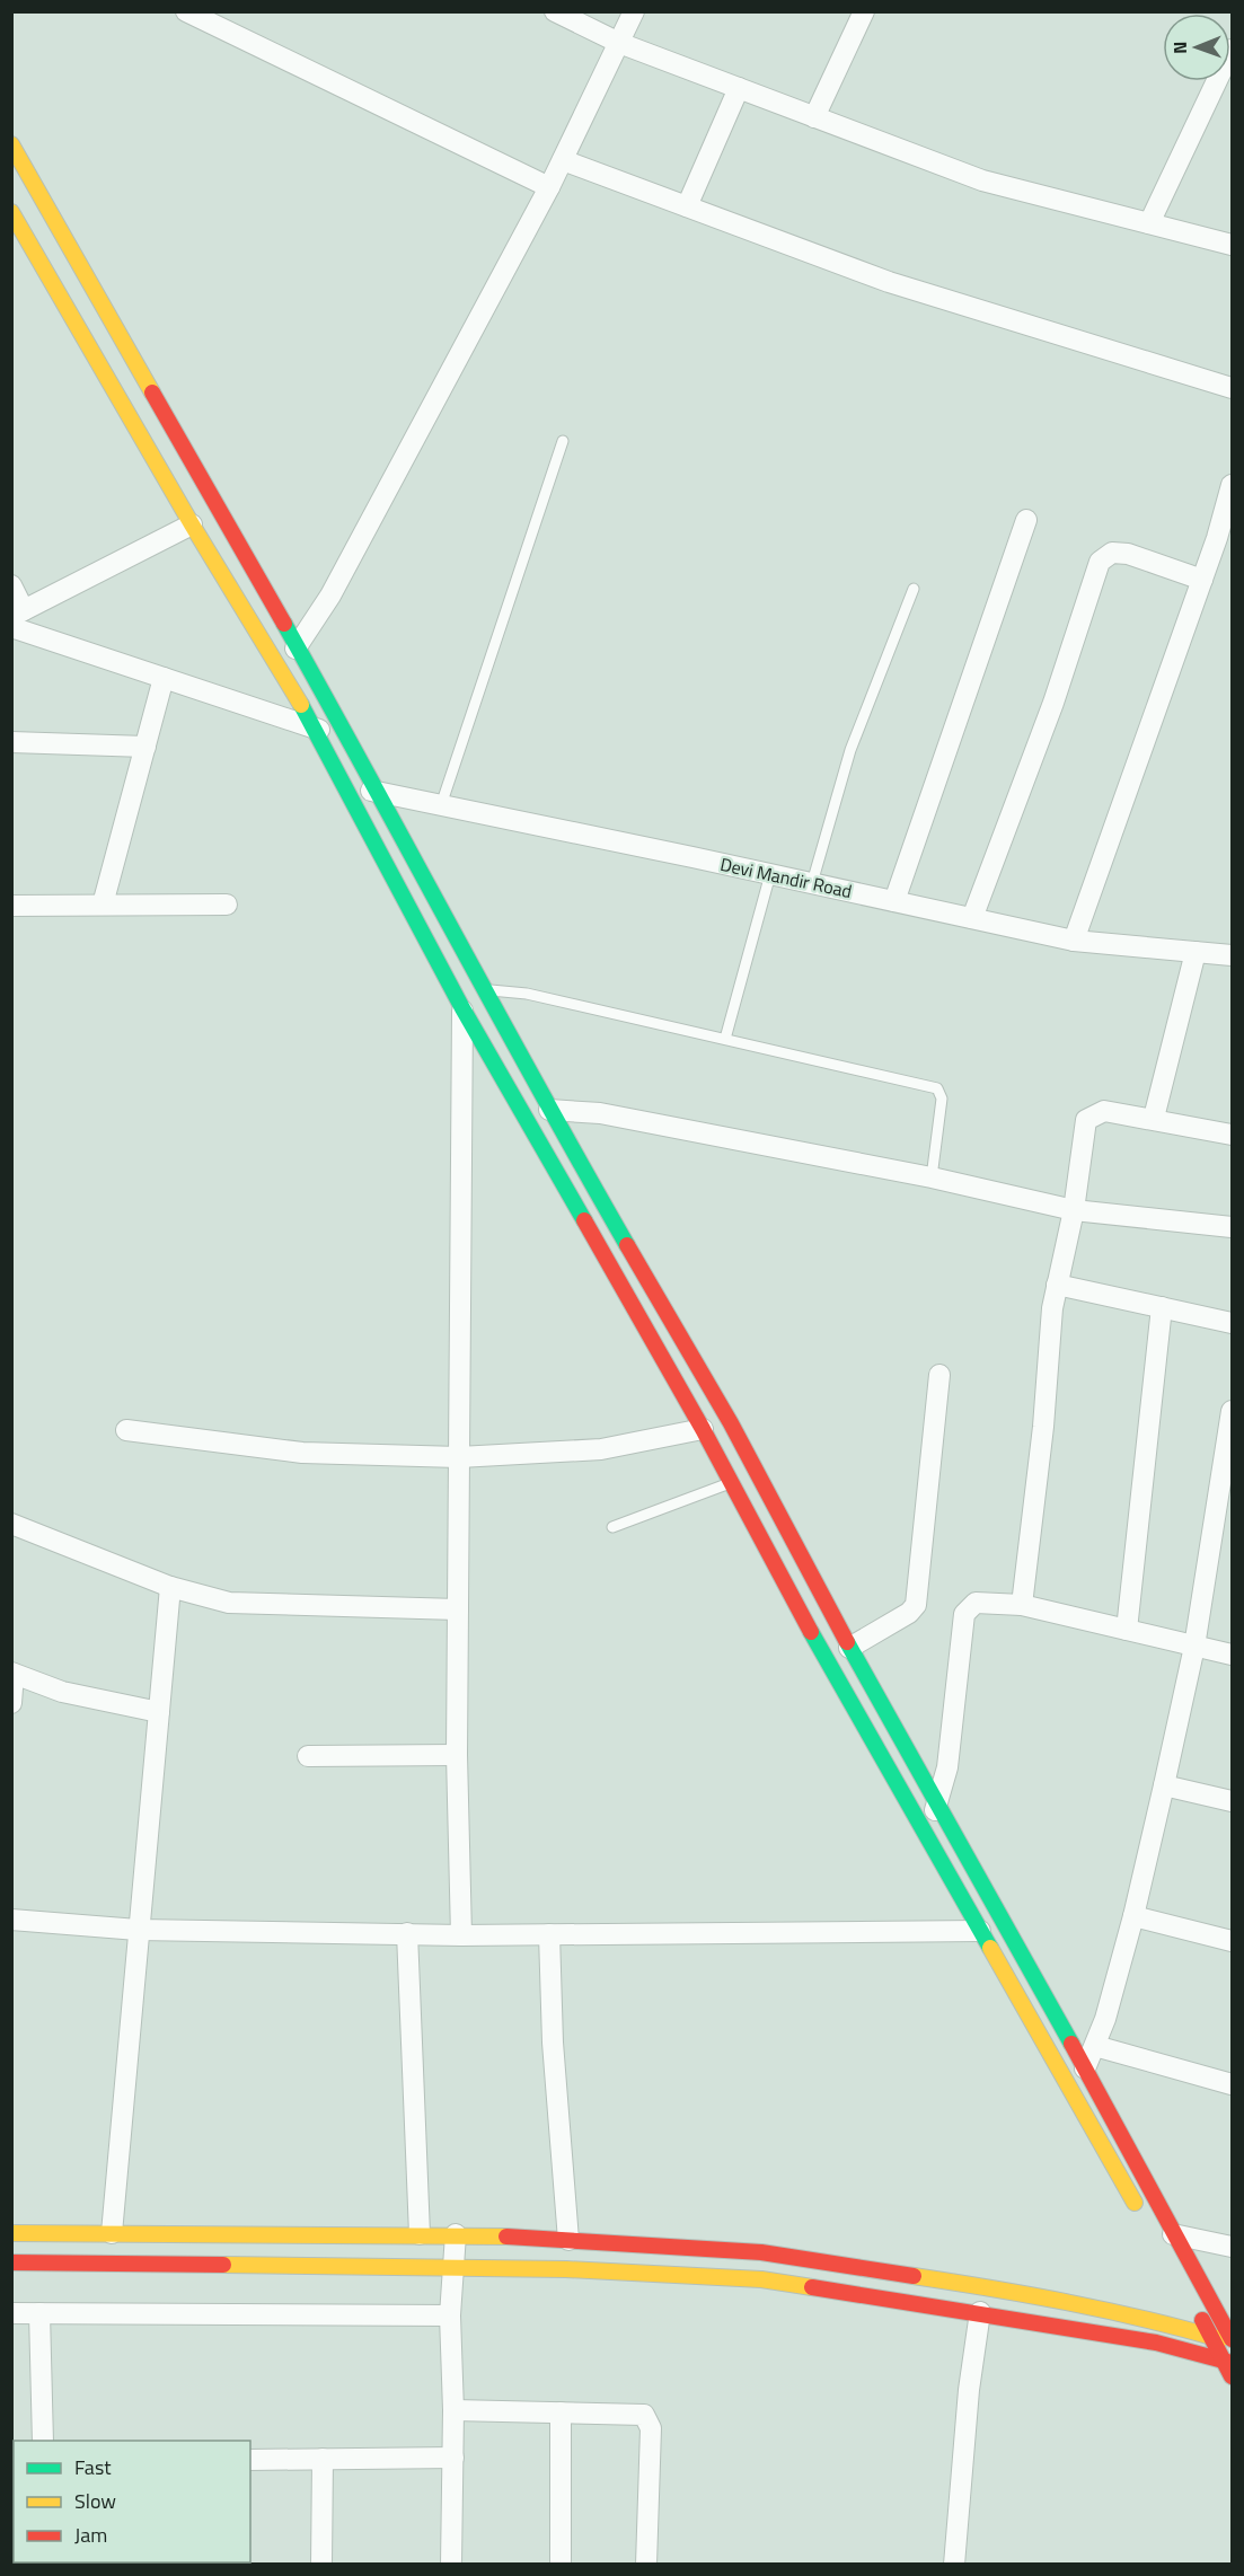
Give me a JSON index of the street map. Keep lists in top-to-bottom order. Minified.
{"streets":{"street":["Devi Mandir Road"]},"legend":["Fast","Slow","Jam"],"north":"left"}
